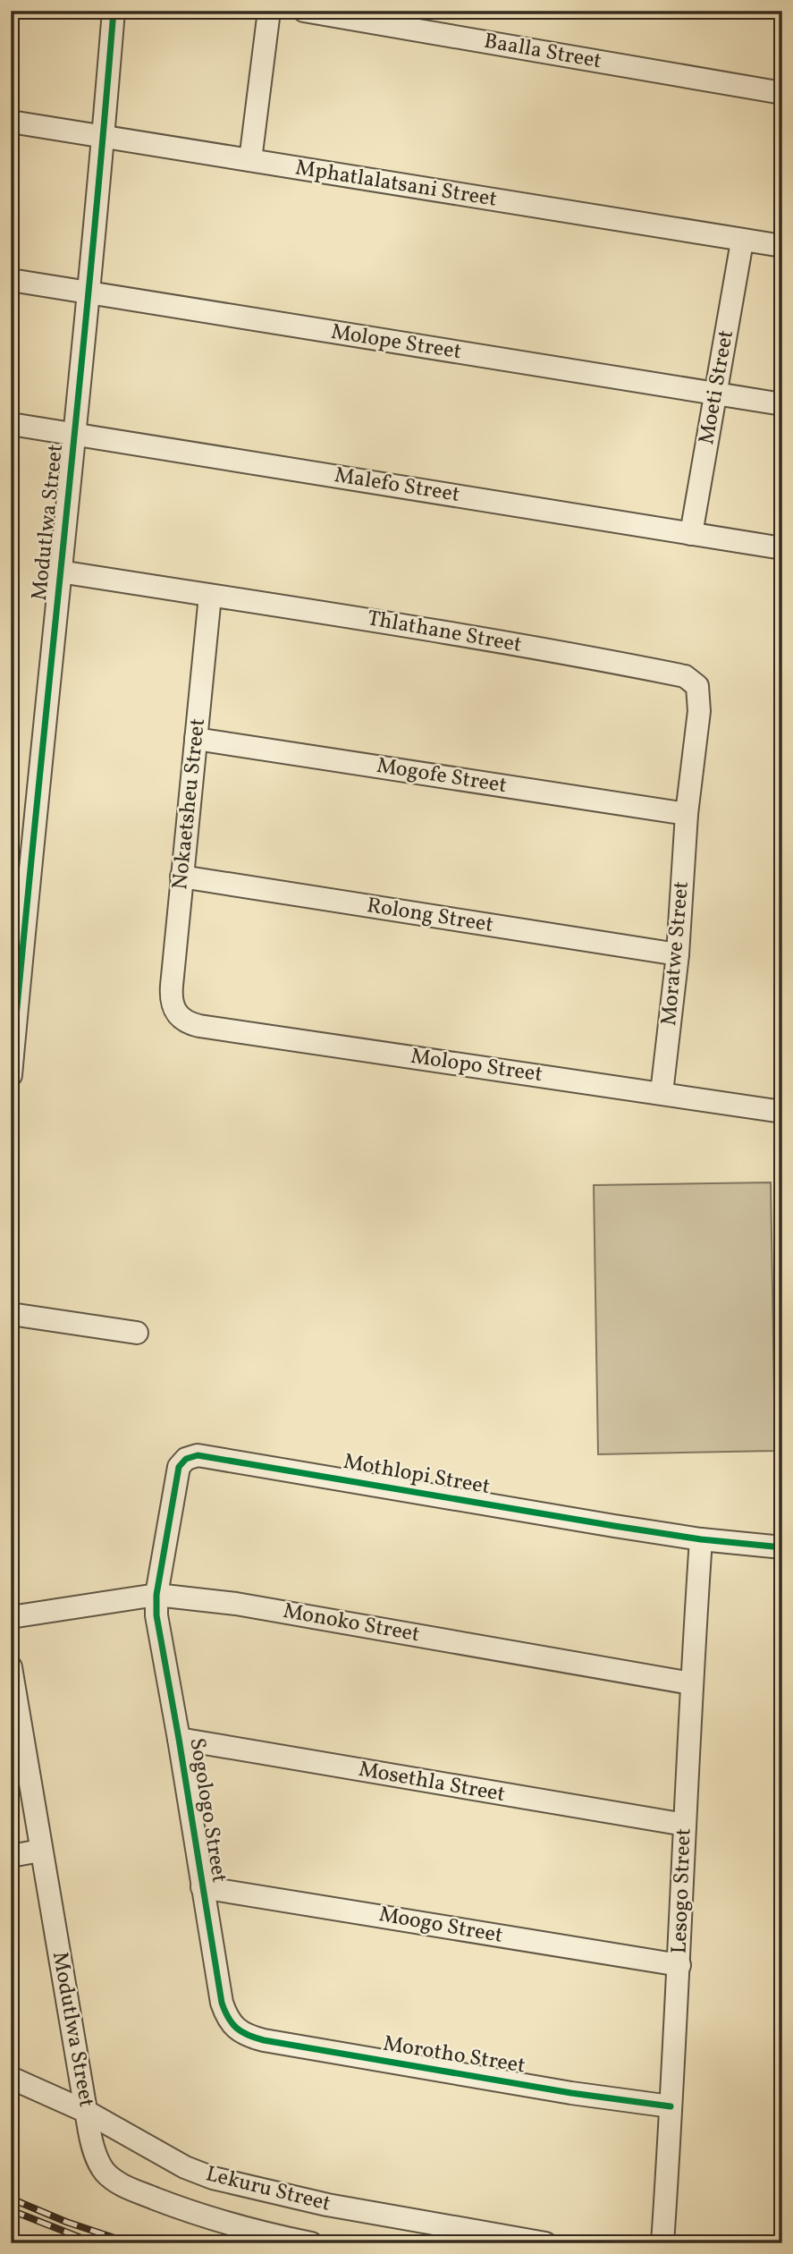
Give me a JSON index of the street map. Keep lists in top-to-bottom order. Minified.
{"streets":{"street":["Baalla Street","Mphatlalatsani Street","Molope Street","Moeti Street","Malefo Street","Modutlwa Street","Thlathane Street","Mogofe Street","Nokaetsheu Street","Rolong Street","Moratwe Street","Molopo Street","Mothlopi Street","Monoko Street","Mosethla Street","Sogologo Street","Lesogo Street","Moogo Street","Morotho Street","Lekuru Street"]},"crossings":[["Mphatlalatsani Street","Moeti Street"],["Mphatlalatsani Street","Modutlwa Street"],["Molope Street","Moeti Street"],["Molope Street","Modutlwa Street"],["Moeti Street","Malefo Street"],["Malefo Street","Modutlwa Street"],["Modutlwa Street","Thlathane Street"],["Modutlwa Street","Lekuru Street"],["Thlathane Street","Mogofe Street"],["Thlathane Street","Nokaetsheu Street"],["Thlathane Street","Moratwe Street"],["Mogofe Street","Nokaetsheu Street"],["Mogofe Street","Moratwe Street"],["Nokaetsheu Street","Rolong Street"],["Nokaetsheu Street","Molopo Street"],["Rolong Street","Moratwe Street"],["Moratwe Street","Molopo Street"],["Mothlopi Street","Monoko Street"],["Mothlopi Street","Sogologo Street"],["Mothlopi Street","Lesogo Street"],["Monoko Street","Sogologo Street"],["Monoko Street","Lesogo Street"],["Mosethla Street","Sogologo Street"],["Mosethla Street","Lesogo Street"],["Sogologo Street","Moogo Street"],["Sogologo Street","Morotho Street"],["Lesogo Street","Moogo Street"],["Lesogo Street","Morotho Street"]]}
